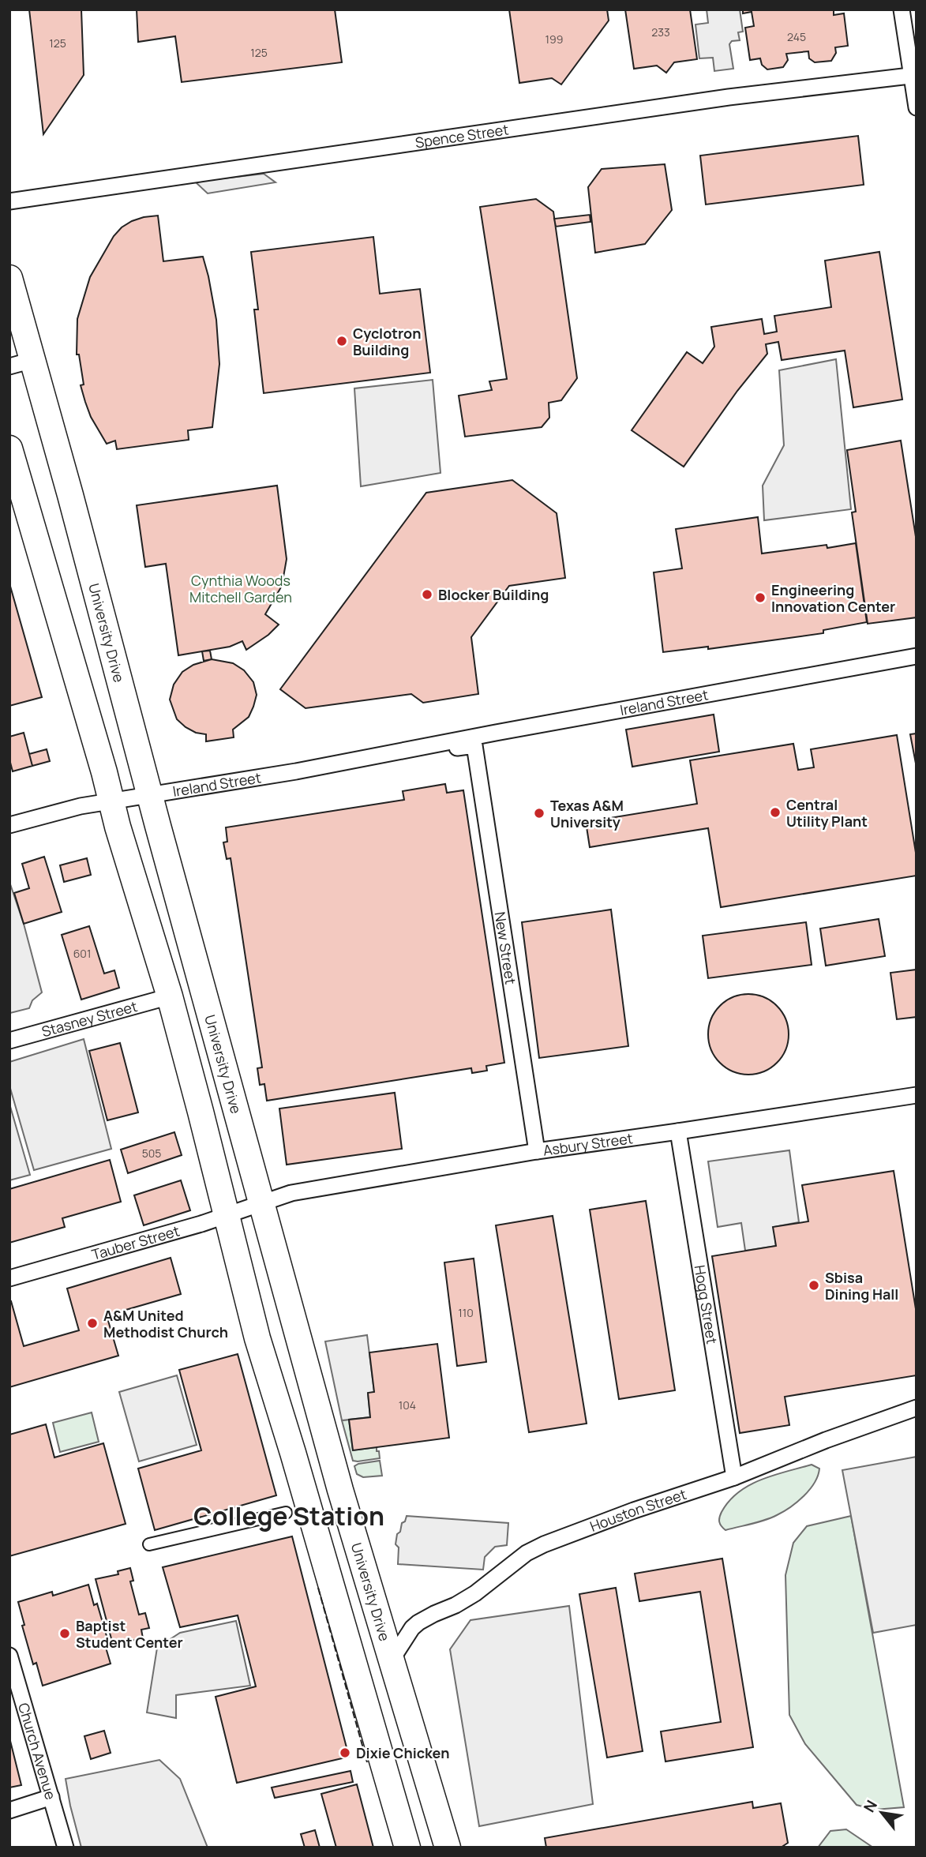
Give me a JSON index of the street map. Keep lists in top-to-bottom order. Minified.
{"streets":{"main road":["University Drive"],"street":["Spence Street","Ireland Street","New Street","Stasney Street","Asbury Street","Tauber Street","Hogg Street","Houston Street","Church Avenue"]},"crossings":[["University Drive","Ireland Street"],["University Drive","Asbury Street"],["University Drive","Tauber Street"],["University Drive","Houston Street"],["Ireland Street","New Street"],["New Street","Asbury Street"],["Asbury Street","Tauber Street"],["Asbury Street","Hogg Street"],["Hogg Street","Houston Street"]],"districts":["College Station"],"parks":["Cynthia Woods Mitchell Garden"],"places":["Cyclotron Building","Blocker Building","Engineering Innovation Center","Central Utility Plant","Texas A&M University","Sbisa Dining Hall","A&M United Methodist Church","Baptist Student Center","Dixie Chicken"],"house_numbers":["233","245","199","125","125","601","505","110","104"],"north":"top left"}
